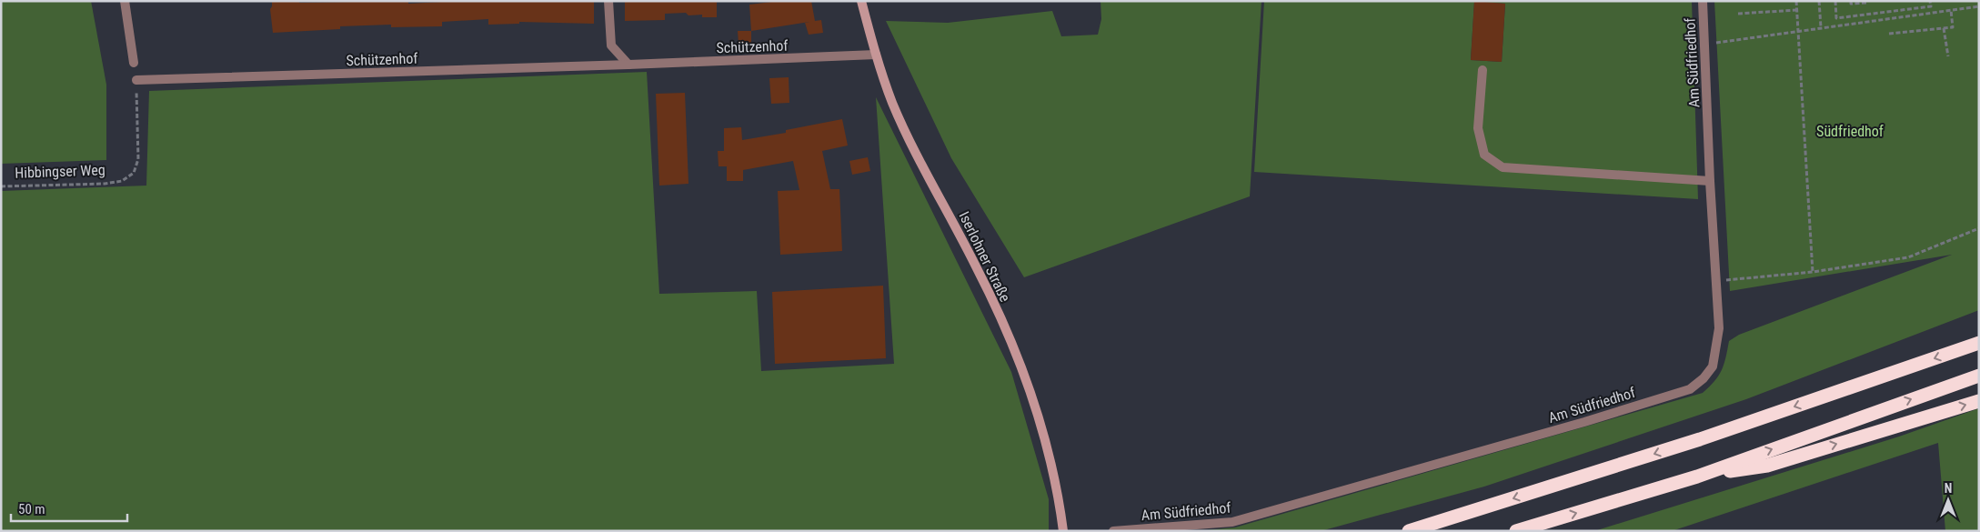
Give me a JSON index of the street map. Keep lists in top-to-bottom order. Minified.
{"streets":{"main road":["Iserlohner Straße"],"street":["Schützenhof","Am Südfriedhof"],"path":["Hibbingser Weg"]},"crossings":[["Schützenhof","Hibbingser Weg"],["Schützenhof","Iserlohner Straße"]],"parks":["Südfriedhof"],"scale_bar":"50 m","north":"top"}
